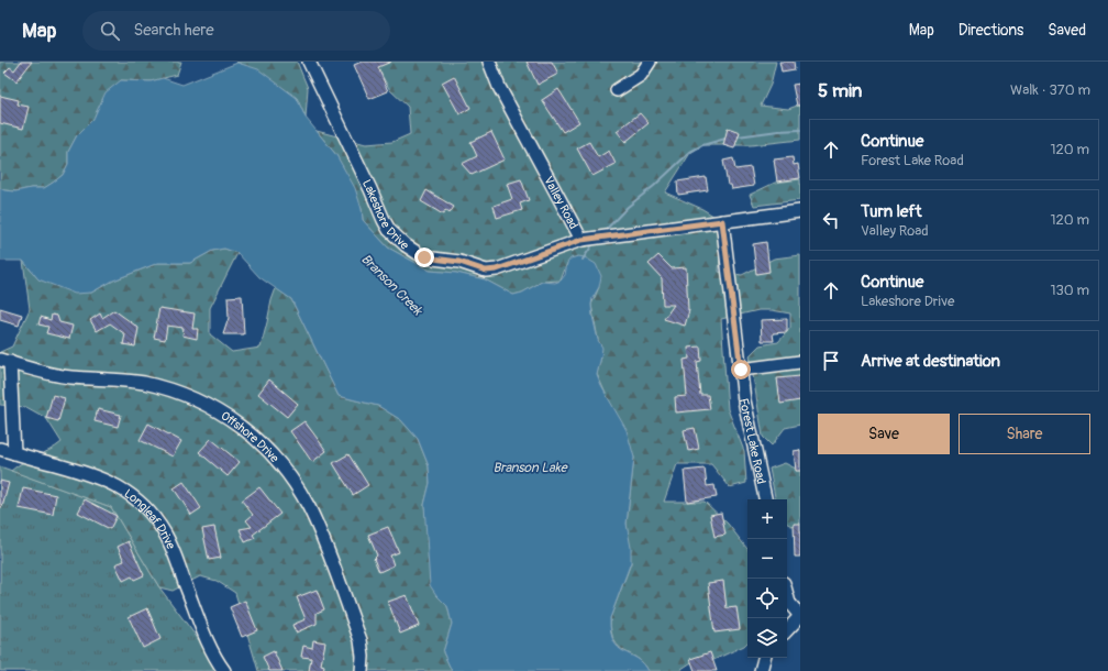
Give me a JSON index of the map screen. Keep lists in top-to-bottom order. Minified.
{"streets":{"street":["Valley Road","Lakeshore Drive","Offshore Drive","Forest Lake Road","Longleaf Drive"]},"crossings":[["Valley Road","Lakeshore Drive"],["Valley Road","Forest Lake Road"]],"water":["Branson Creek","Branson Lake"],"page":{"header":"Map","search":"Search here","nav":["Map","Directions","Saved"],"heading":["5 min","Walk · 370 m"],"list":[["Continue","Forest Lake Road","120 m"],["Turn left","Valley Road","120 m"],["Continue","Lakeshore Drive","130 m"],"Arrive at destination"],"buttons":["Save","Share"],"map_buttons":["+","−"]}}
